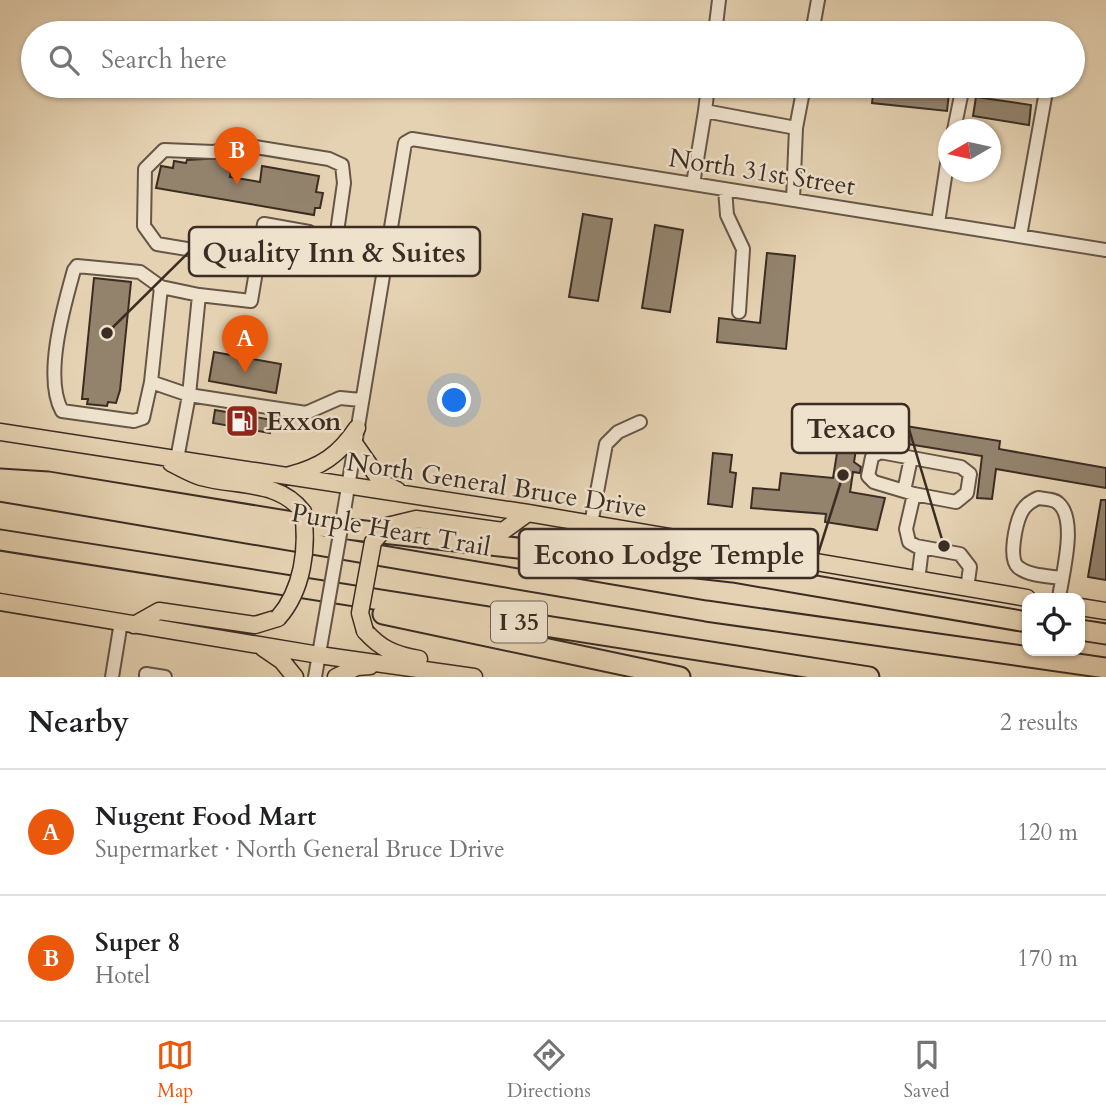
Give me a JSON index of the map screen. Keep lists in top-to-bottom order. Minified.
{"streets":{"highway":["Purple Heart Trail","I 35"],"main road":["North General Bruce Drive"],"street":["North 31st Street"]},"places":{"other":["Quality Inn & Suites","Econo Lodge Temple","Texaco"],"fuel station":["Exxon"]},"north":"left","page":{"search":"Search here","pins":["B","A"],"heading":["Nearby","2 results"],"list":[{"mark":"A","name":"Nugent Food Mart","note":"Supermarket · North General Bruce Drive","value":"120 m"},{"mark":"B","name":"Super 8","note":"Hotel","value":"170 m"}],"nav":["Map","Directions","Saved"]}}
